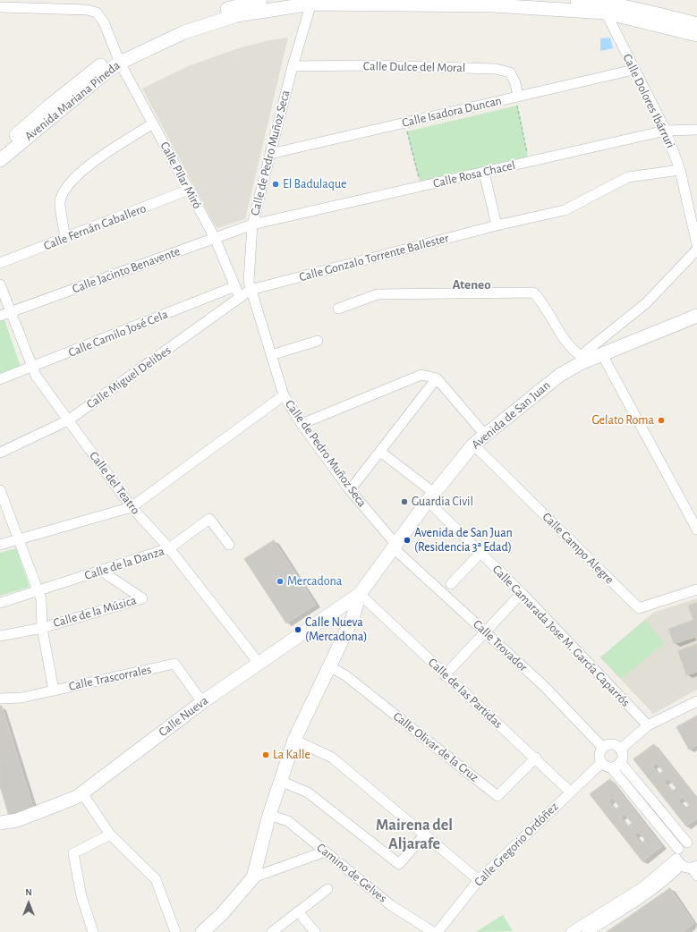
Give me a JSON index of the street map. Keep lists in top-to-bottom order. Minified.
{"streets":{"street":["Calle Dulce del Moral","Avenida Mariana Pineda","Calle Dolores Ibárruri","Calle Isadora Duncan","Calle de Pedro Muñoz Seca","Calle Rosa Chacel","Calle Pilar Miró","Calle Fernán Caballero","Calle Gonzalo Torrente Ballester","Calle Jacinto Benavente","Calle Camilo José Cela","Calle Miguel Delibes","Avenida de San Juan","Calle del Teatro","Calle Campo Alegre","Calle de la Danza","Calle de la Música","Calle Camarada Jose M. García Caparrós","Calle Trovador","Calle Trascorrales","Calle de las Partidas","Calle Nueva","Calle Olivar de la Cruz","Calle Gregorio Ordóñez","Camino de Gelves"]},"crossings":[["Calle Dulce del Moral","Calle Isadora Duncan"],["Calle Dulce del Moral","Calle de Pedro Muñoz Seca"],["Avenida Mariana Pineda","Calle Dolores Ibárruri"],["Avenida Mariana Pineda","Calle de Pedro Muñoz Seca"],["Avenida Mariana Pineda","Calle Pilar Miró"],["Calle Dolores Ibárruri","Calle Isadora Duncan"],["Calle Dolores Ibárruri","Calle Rosa Chacel"],["Calle Dolores Ibárruri","Calle Gonzalo Torrente Ballester"],["Calle Isadora Duncan","Calle de Pedro Muñoz Seca"],["Calle de Pedro Muñoz Seca","Calle Rosa Chacel"],["Calle de Pedro Muñoz Seca","Calle Gonzalo Torrente Ballester"],["Calle de Pedro Muñoz Seca","Calle Jacinto Benavente"],["Calle de Pedro Muñoz Seca","Calle Miguel Delibes"],["Calle de Pedro Muñoz Seca","Avenida de San Juan"],["Calle de Pedro Muñoz Seca","Calle Trovador"],["Calle Rosa Chacel","Calle Jacinto Benavente"],["Calle Pilar Miró","Calle Fernán Caballero"],["Calle Pilar Miró","Calle Jacinto Benavente"],["Calle Pilar Miró","Calle Camilo José Cela"],["Calle Pilar Miró","Calle Miguel Delibes"],["Calle Gonzalo Torrente Ballester","Calle Miguel Delibes"],["Calle Jacinto Benavente","Calle del Teatro"],["Calle Camilo José Cela","Calle del Teatro"],["Calle Miguel Delibes","Calle del Teatro"],["Avenida de San Juan","Calle Campo Alegre"],["Avenida de San Juan","Calle Camarada Jose M. García Caparrós"],["Avenida de San Juan","Calle Trovador"],["Avenida de San Juan","Calle de las Partidas"],["Avenida de San Juan","Calle Nueva"],["Calle del Teatro","Calle de la Danza"],["Calle del Teatro","Calle Nueva"],["Calle de la Danza","Calle de la Música"],["Calle Trovador","Calle Gregorio Ordóñez"],["Calle Trascorrales","Calle Nueva"],["Calle de las Partidas","Calle Nueva"],["Calle de las Partidas","Calle Olivar de la Cruz"],["Calle de las Partidas","Calle Gregorio Ordóñez"]],"districts":["Ateneo","Mairena del Aljarafe"],"places":["El Badulaque","Gelato Roma","Guardia Civil","Avenida de San Juan (Residencia 3ª Edad)","Mercadona","Calle Nueva (Mercadona)","La Kalle"],"north":"top"}
